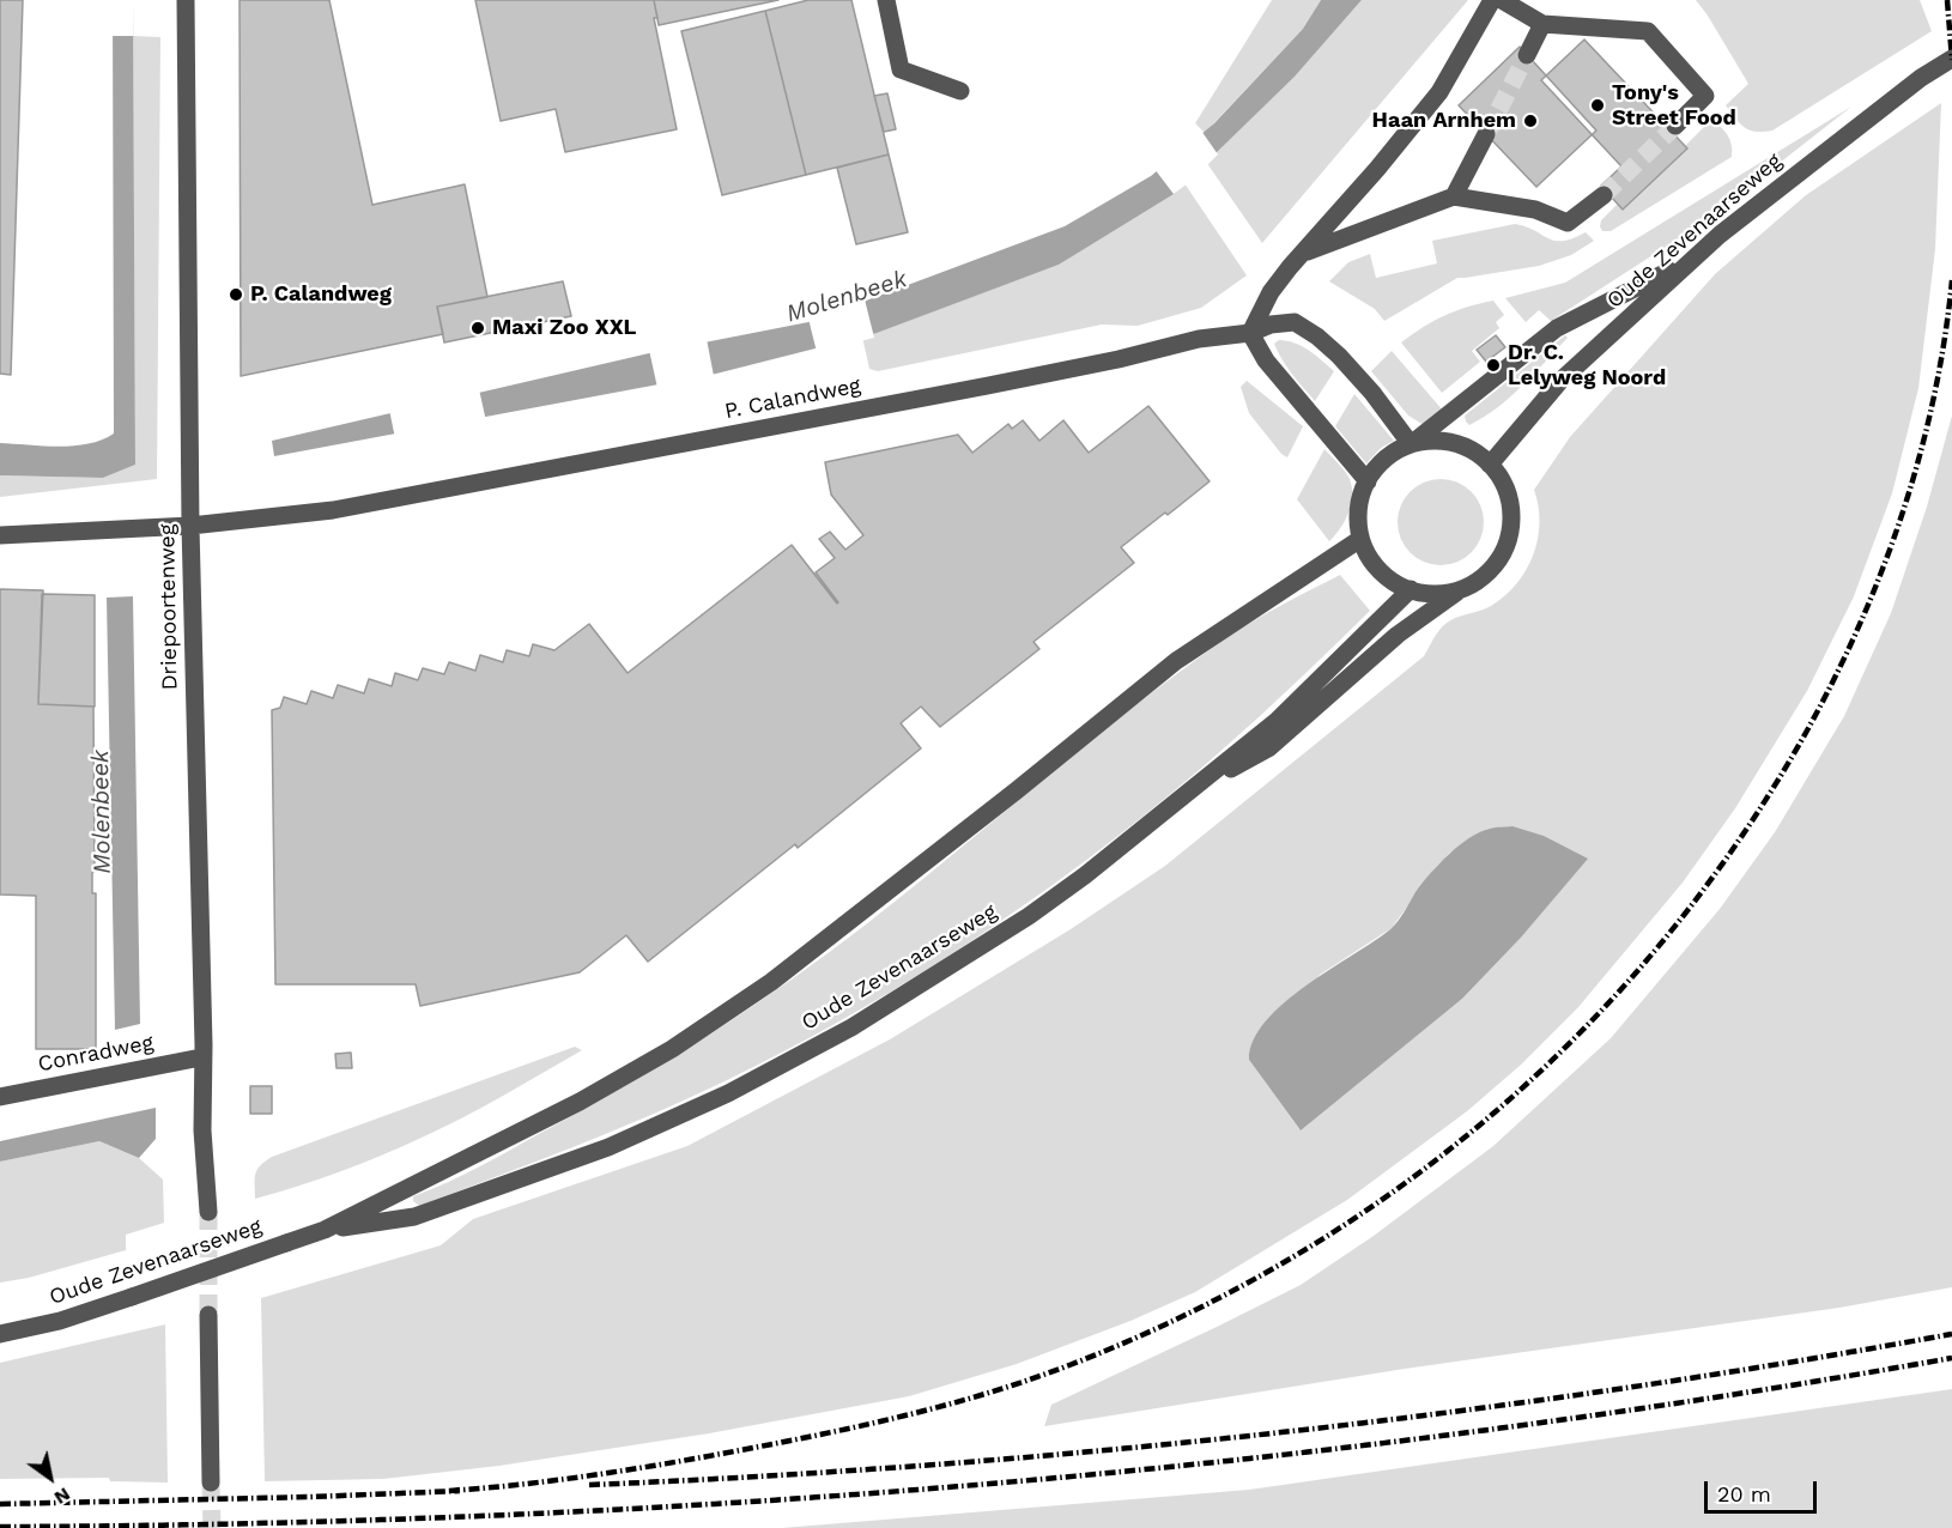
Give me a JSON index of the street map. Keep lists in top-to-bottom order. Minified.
{"streets":{"street":["Oude Zevenaarseweg","P. Calandweg","Driepoortenweg","Conradweg"]},"crossings":[["Oude Zevenaarseweg","P. Calandweg"],["P. Calandweg","Driepoortenweg"],["Driepoortenweg","Conradweg"]],"water":["Molenbeek"],"places":["Tony's Street Food","Haan Arnhem","P. Calandweg","Maxi Zoo XXL","Dr. C. Lelyweg Noord"],"scale_bar":"20 m","north":"bottom right"}
